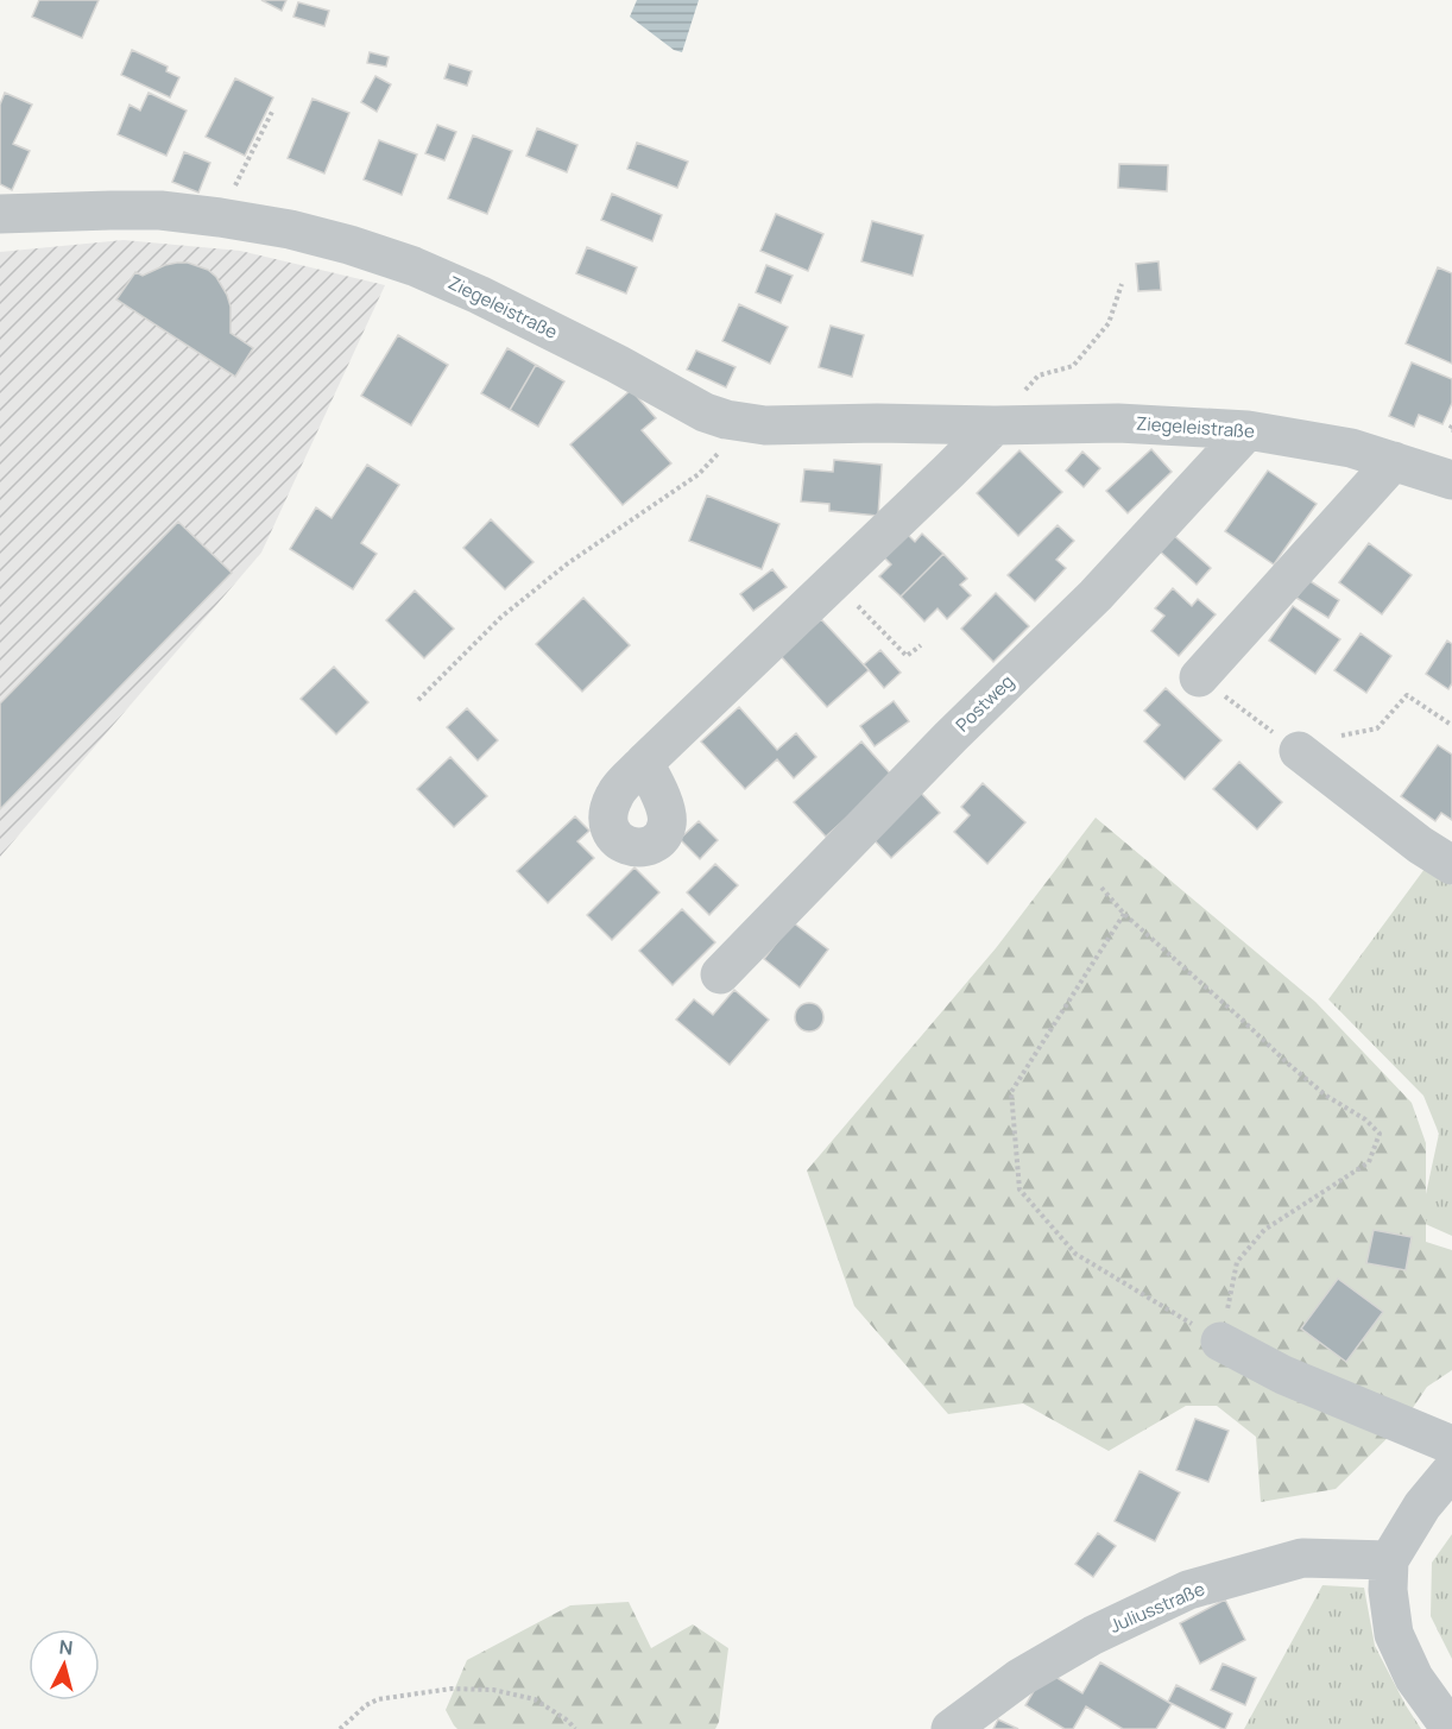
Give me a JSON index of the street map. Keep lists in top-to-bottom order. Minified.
{"streets":{"street":["Ziegeleistraße","Postweg","Juliusstraße"]},"crossings":[["Ziegeleistraße","Postweg"]],"north":"top"}
